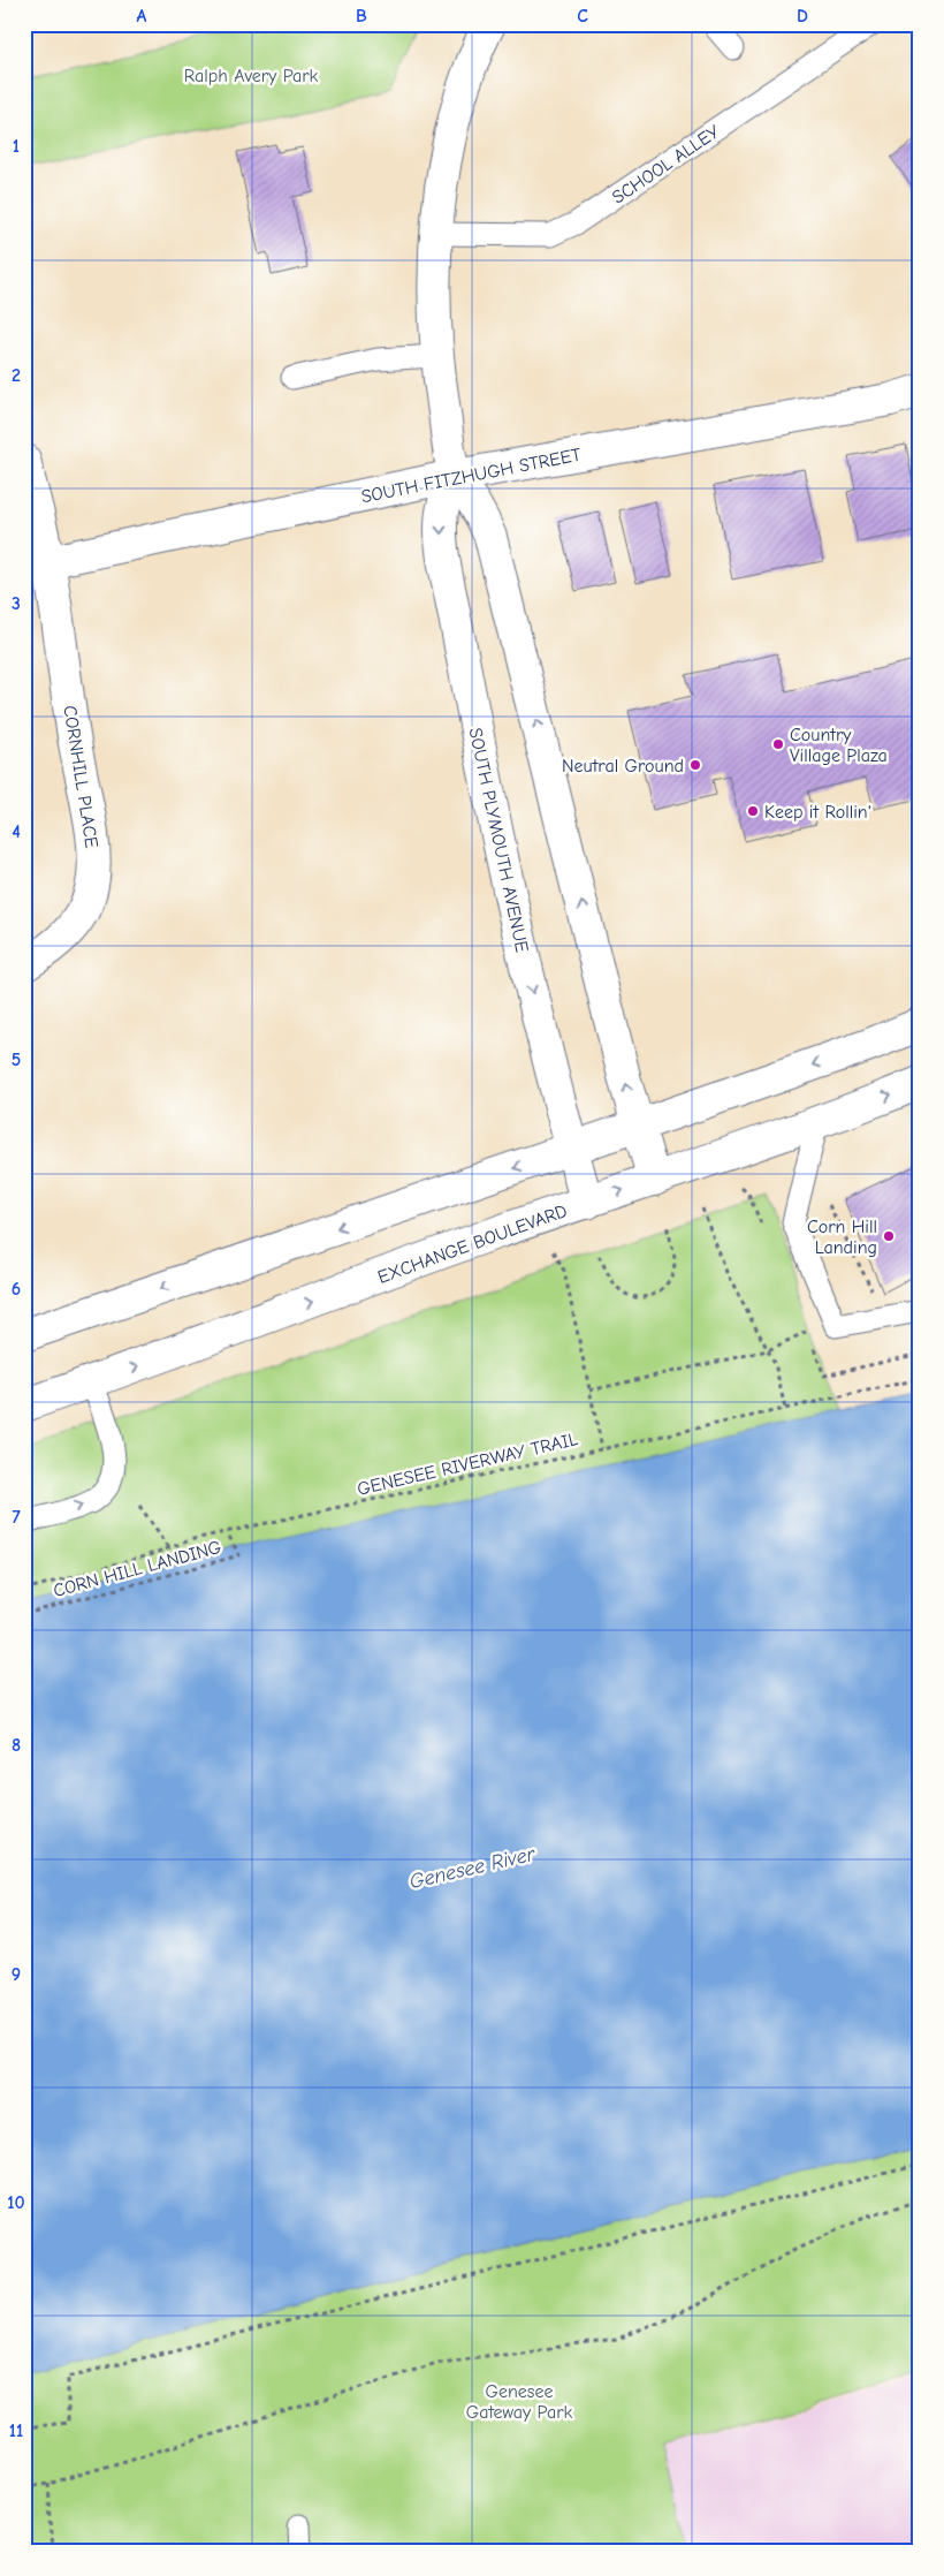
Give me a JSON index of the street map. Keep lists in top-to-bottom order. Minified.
{"streets":{"main road":["SOUTH FITZHUGH STREET","CORNHILL PLACE","SOUTH PLYMOUTH AVENUE","EXCHANGE BOULEVARD"],"lane":["SCHOOL ALLEY"],"path":["GENESEE RIVERWAY TRAIL","CORN HILL LANDING"]},"crossings":[["SOUTH FITZHUGH STREET","CORNHILL PLACE"],["SOUTH FITZHUGH STREET","SOUTH PLYMOUTH AVENUE"],["SOUTH PLYMOUTH AVENUE","EXCHANGE BOULEVARD"],["GENESEE RIVERWAY TRAIL","CORN HILL LANDING"]],"water":["Genesee River"],"parks":["Ralph Avery Park","Genesee Gateway Park"],"places":["Country Village Plaza","Neutral Ground","Keep it Rollin'","Corn Hill Landing"],"grid":{"columns":["A","B","C","D"],"rows":["1","2","3","4","5","6","7","8","9","10","11"]}}
